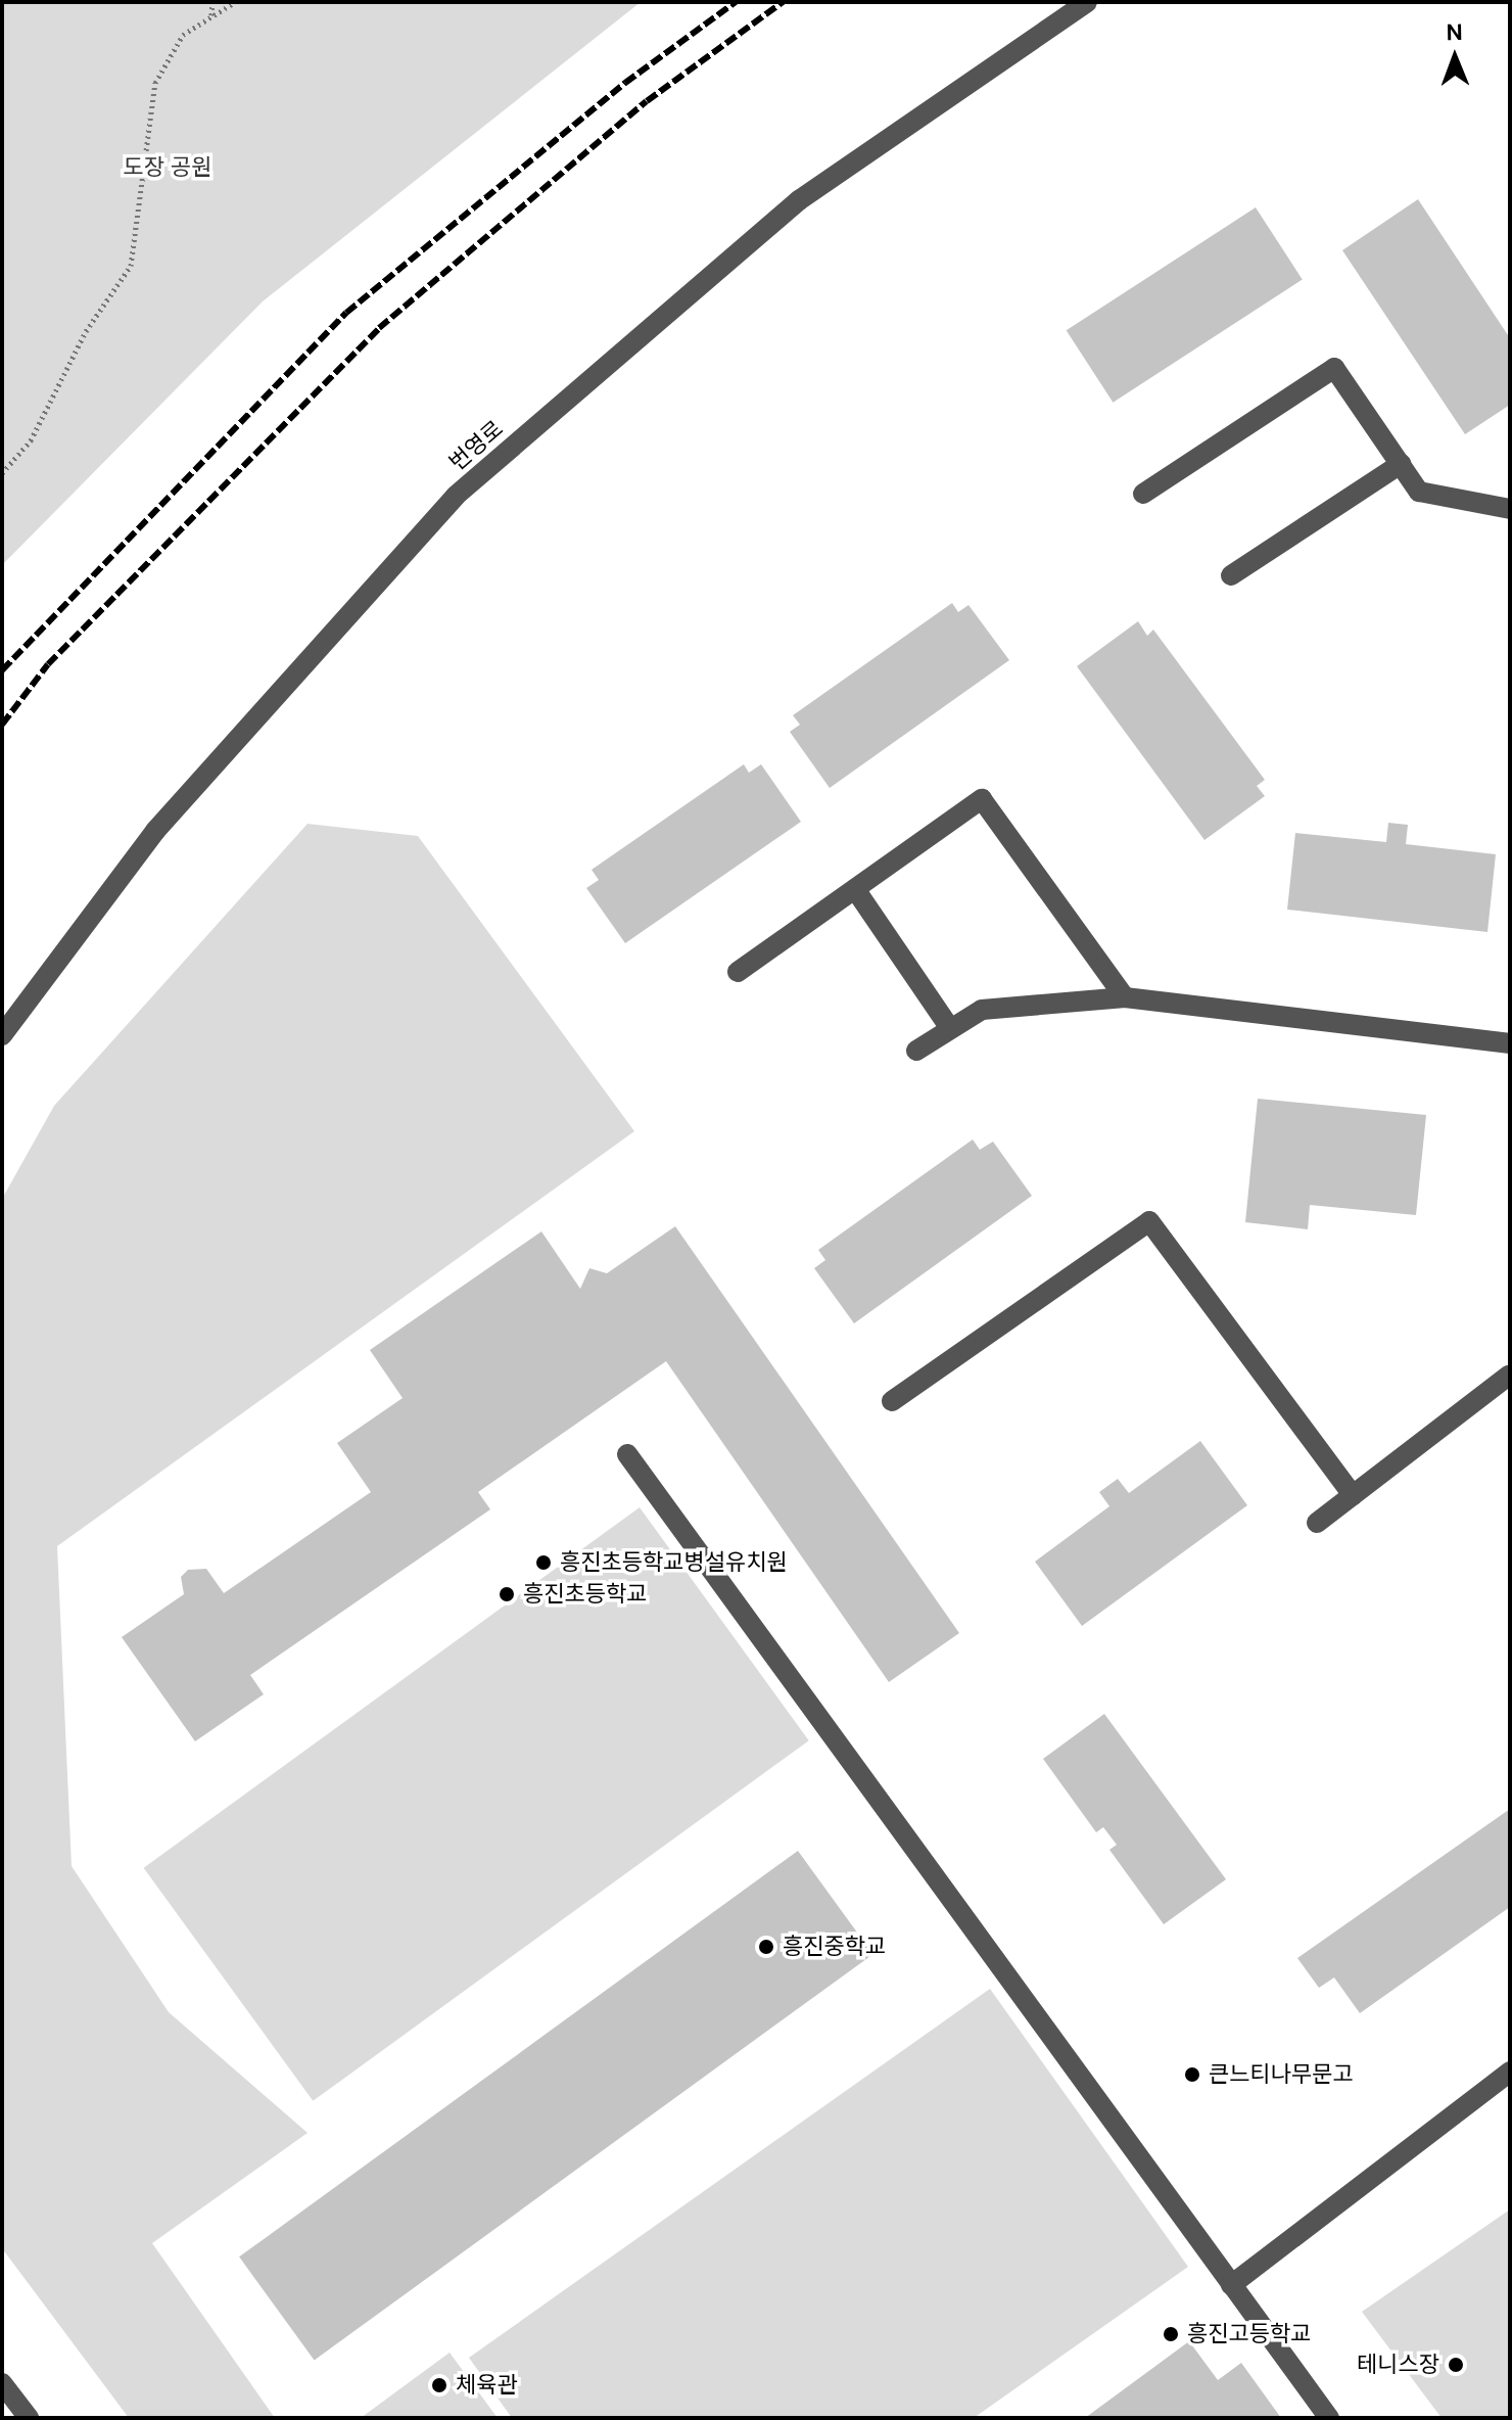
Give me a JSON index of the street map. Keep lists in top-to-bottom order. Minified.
{"streets":{"street":["번영로"]},"parks":["도장 공원"],"places":["흥진초등학교병설유치원","흥진초등학교","흥진중학교","큰느티나무문고","흥진고등학교","테니스장","체육관"],"north":"top"}
